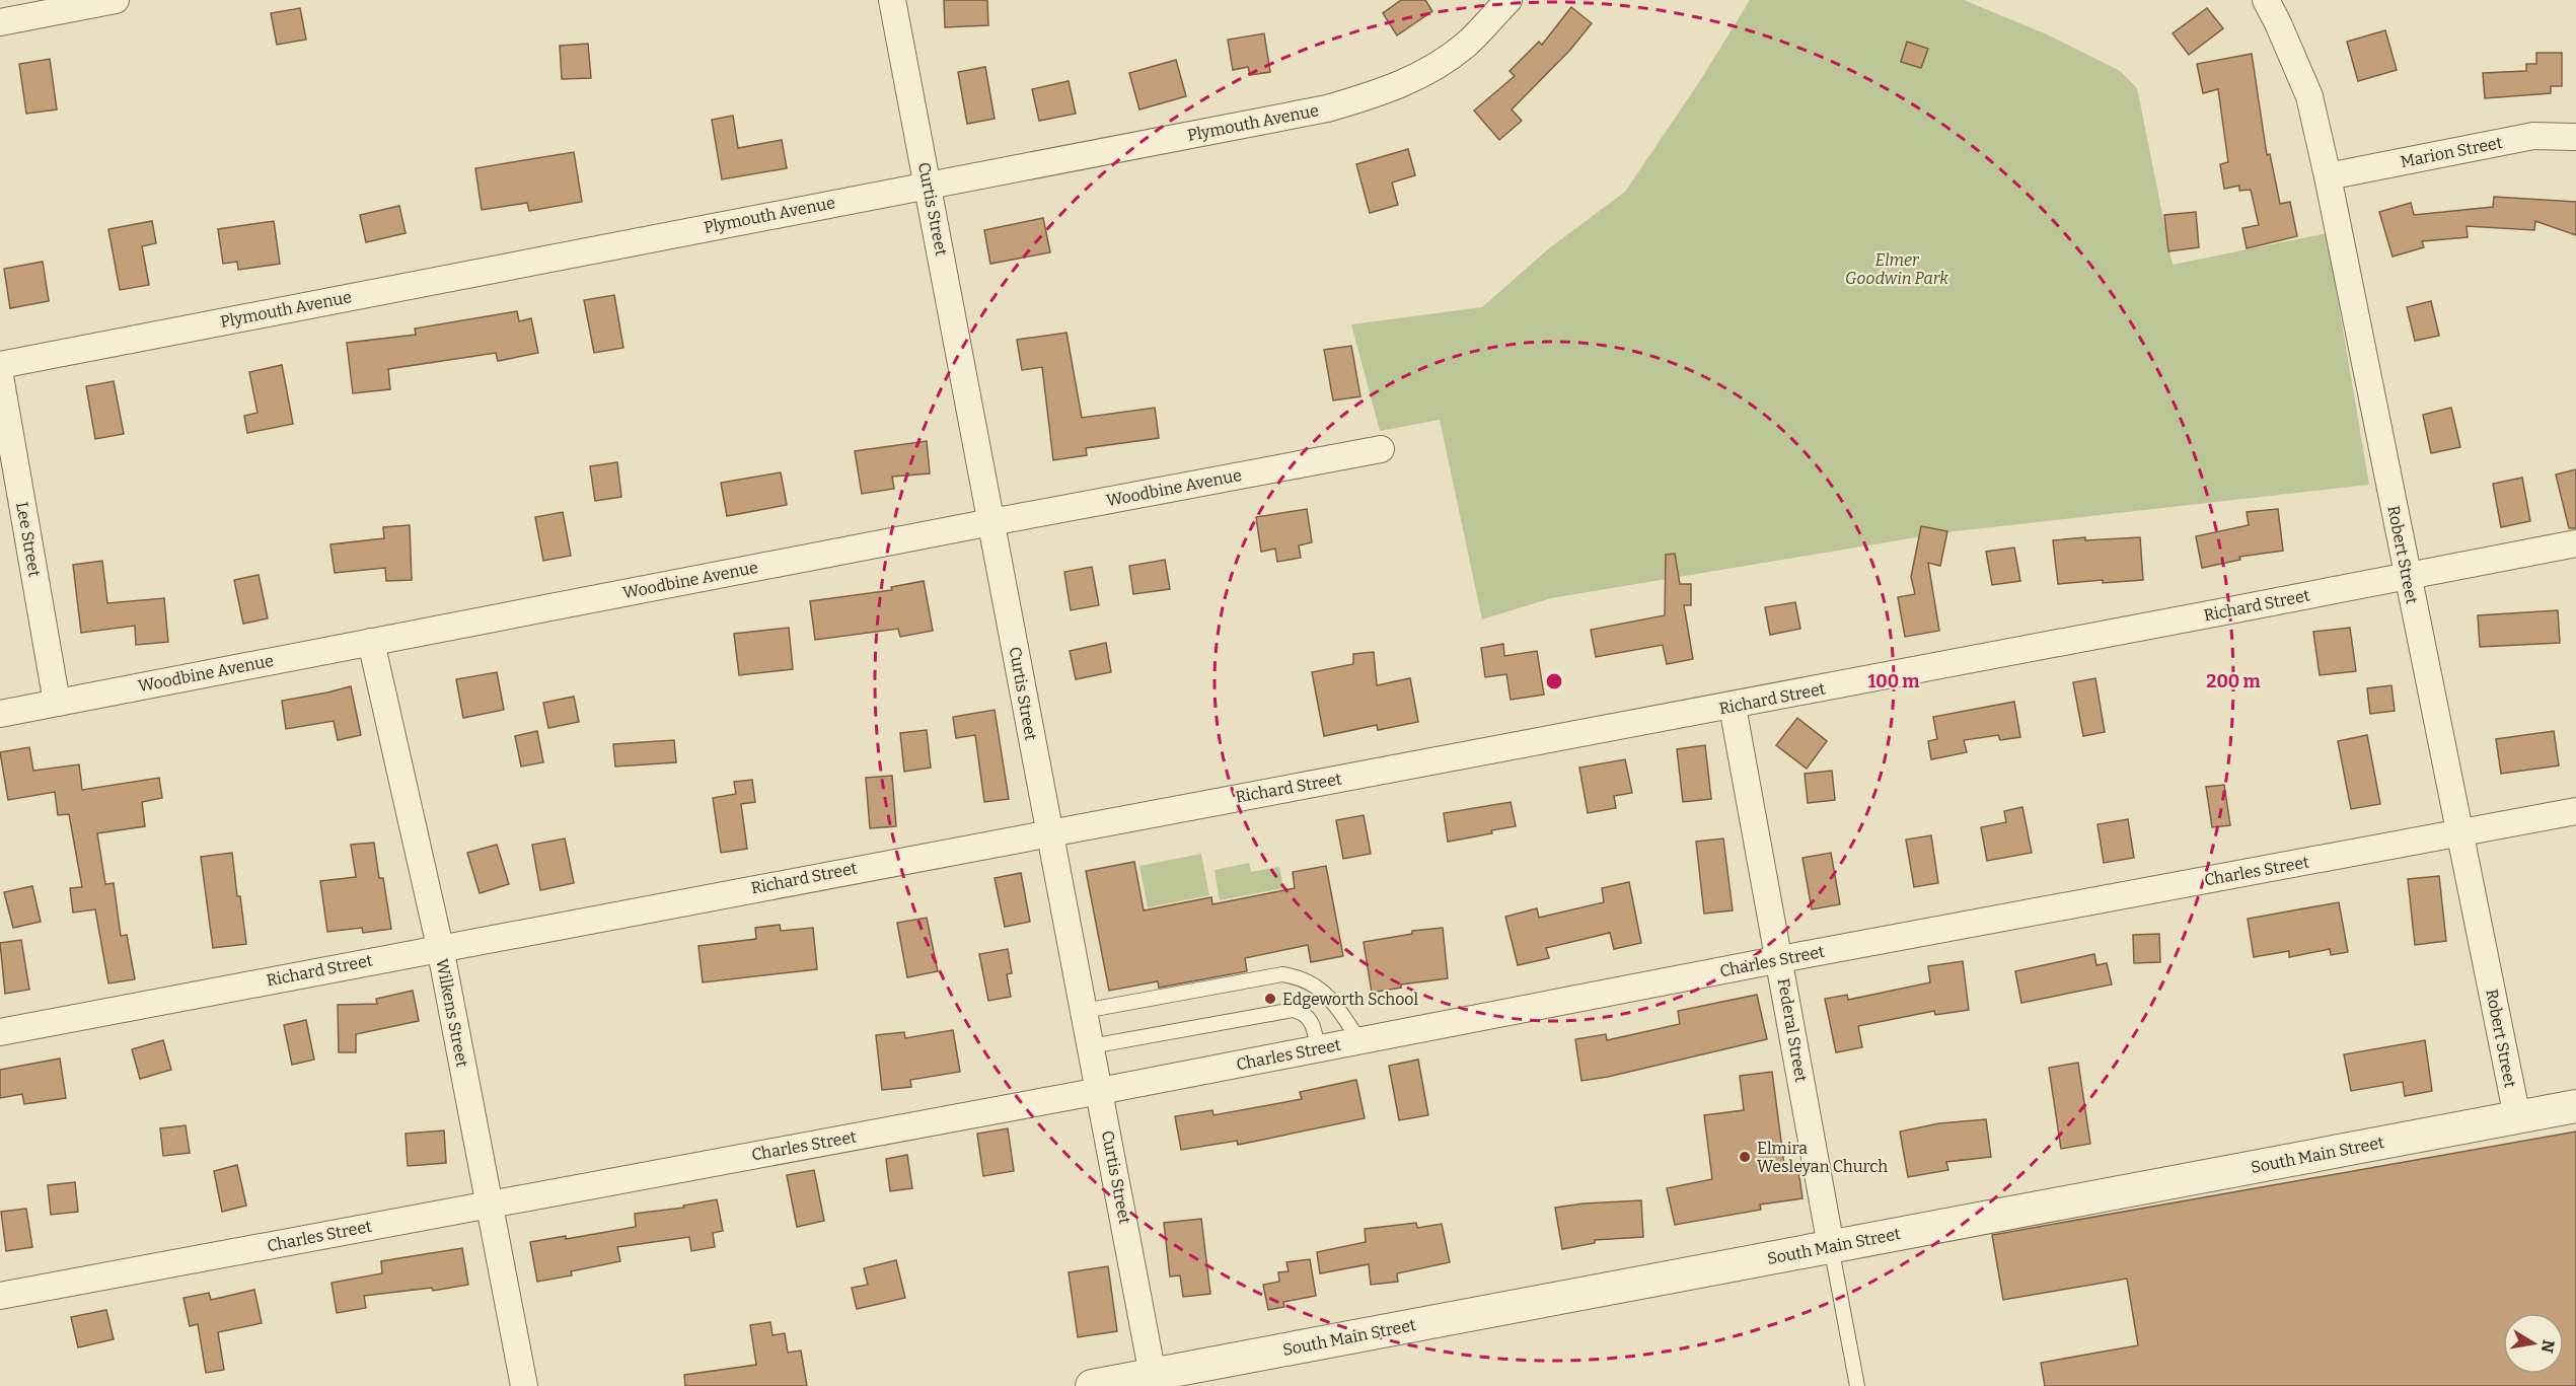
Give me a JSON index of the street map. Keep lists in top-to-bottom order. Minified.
{"streets":{"street":["Plymouth Avenue","Marion Street","Curtis Street","Woodbine Avenue","Lee Street","Robert Street","Richard Street","Charles Street","Wilkens Street","Federal Street","South Main Street"]},"crossings":[["Plymouth Avenue","Curtis Street"],["Marion Street","Robert Street"],["Curtis Street","Woodbine Avenue"],["Curtis Street","Richard Street"],["Curtis Street","Charles Street"],["Curtis Street","South Main Street"],["Woodbine Avenue","Lee Street"],["Woodbine Avenue","Wilkens Street"],["Robert Street","Richard Street"],["Robert Street","Charles Street"],["Robert Street","South Main Street"],["Richard Street","Wilkens Street"],["Richard Street","Federal Street"],["Charles Street","Wilkens Street"],["Charles Street","Federal Street"],["Federal Street","South Main Street"]],"parks":["Elmer Goodwin Park"],"places":["Edgeworth School","Elmira Wesleyan Church"],"north":"right","rings":["100 m","200 m"]}
